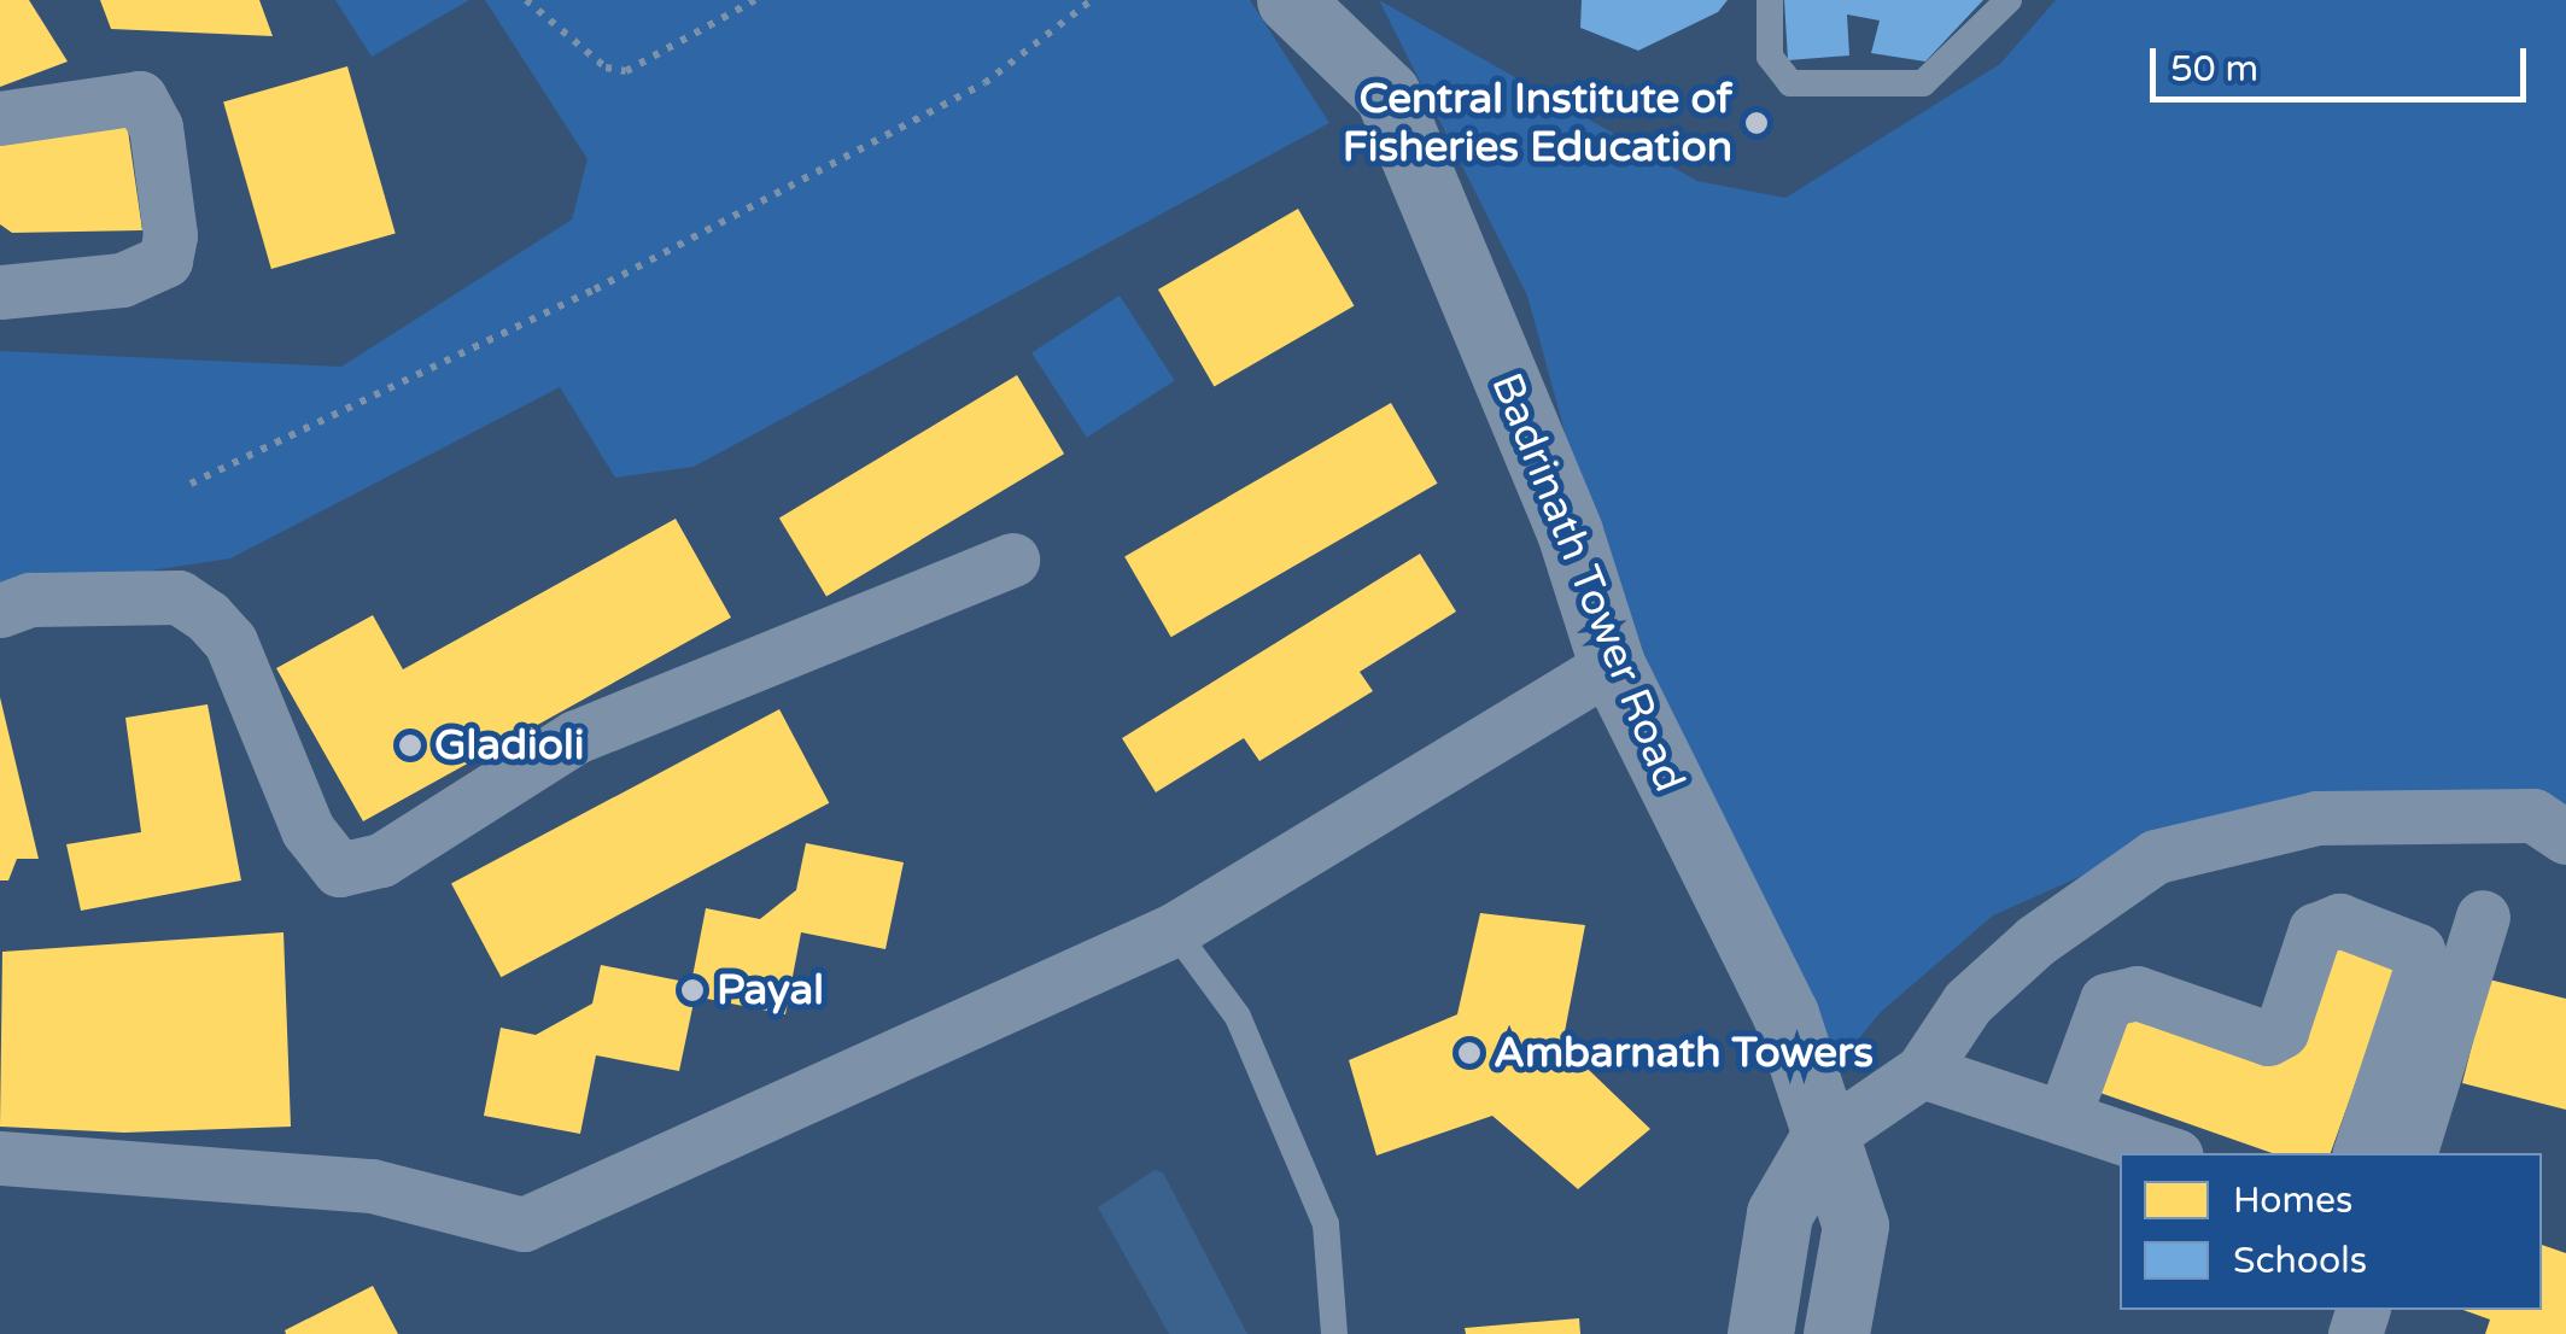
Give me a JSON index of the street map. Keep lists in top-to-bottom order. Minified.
{"streets":{"street":["Badrinath Tower Road"]},"places":["Central Institute of Fisheries Education","Gladioli","Payal","Ambarnath Towers"],"legend":["Homes","Schools"],"scale_bar":"50 m"}
